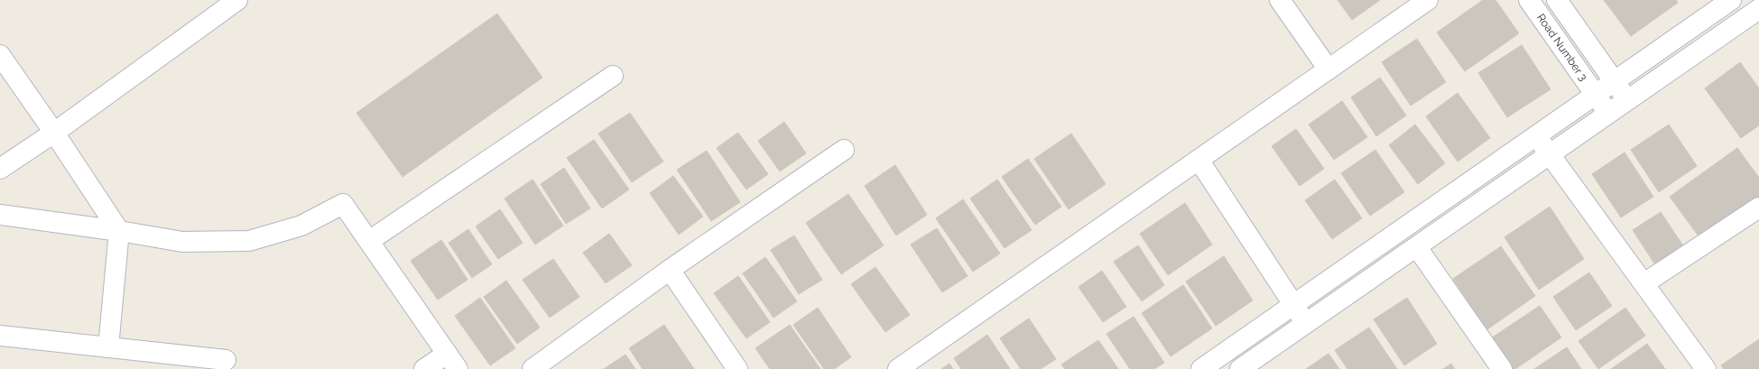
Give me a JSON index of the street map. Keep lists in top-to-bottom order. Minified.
{"streets":{"street":["Road Number 3"]}}
